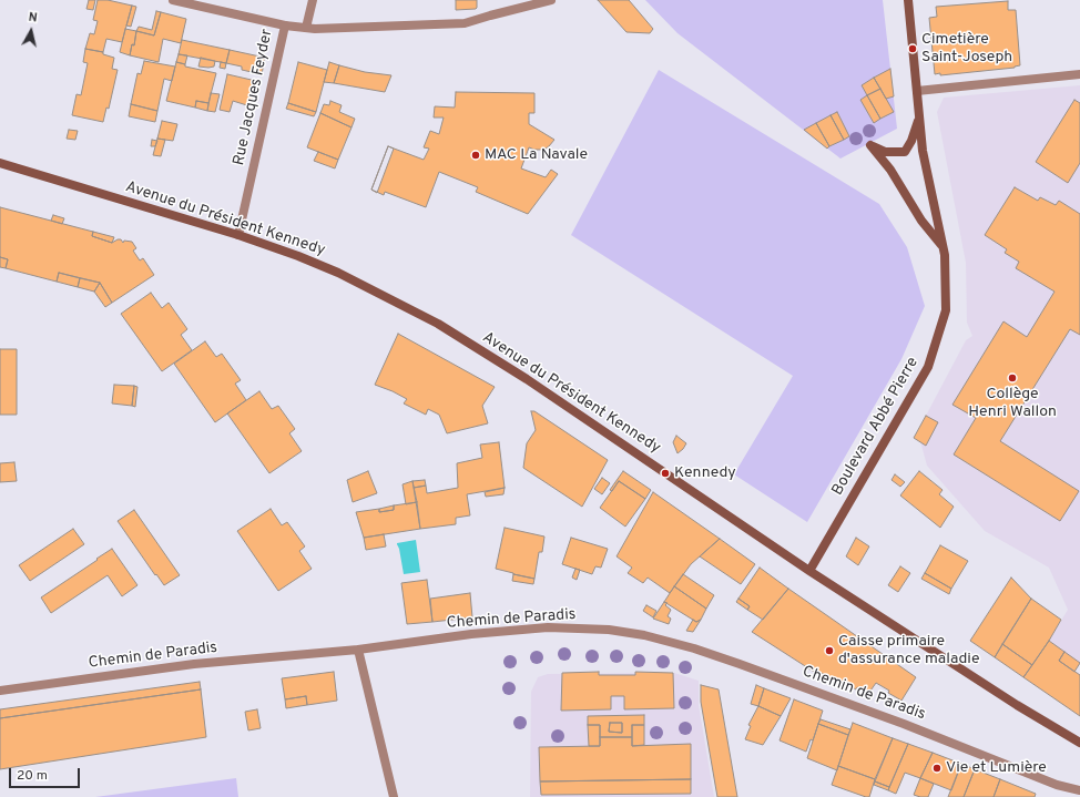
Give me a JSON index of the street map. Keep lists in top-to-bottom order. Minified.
{"streets":{"main road":["Avenue du Président Kennedy","Boulevard Abbé Pierre"],"street":["Rue Jacques Feyder","Chemin de Paradis"]},"crossings":[["Rue Jacques Feyder","Avenue du Président Kennedy"],["Avenue du Président Kennedy","Boulevard Abbé Pierre"]],"places":["Cimetière Saint-Joseph","MAC La Navale","Collège Henri Wallon","Kennedy","Caisse primaire d'assurance maladie","Vie et Lumière"],"scale_bar":"20 m","north":"top"}
